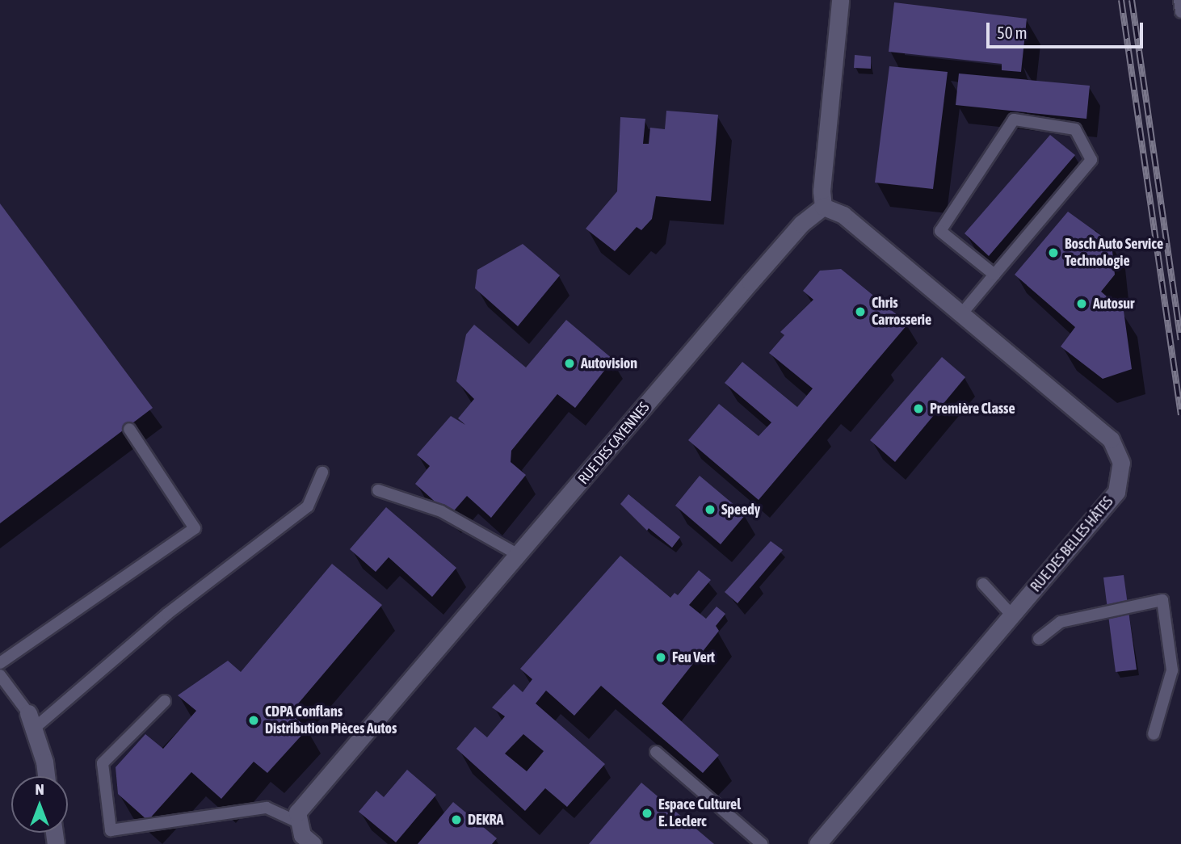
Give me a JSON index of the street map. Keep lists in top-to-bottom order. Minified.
{"streets":{"street":["RUE DES CAYENNES","RUE DES BELLES HÂTES"]},"crossings":[["RUE DES CAYENNES","RUE DES BELLES HÂTES"]],"places":["Bosch Auto Service Technologie","Autosur","Chris Carrosserie","Autovision","Première Classe","Speedy","Feu Vert","CDPA Conflans Distribution Pièces Autos","Espace Culturel E. Leclerc","DEKRA"],"scale_bar":"50 m","north":"top"}
